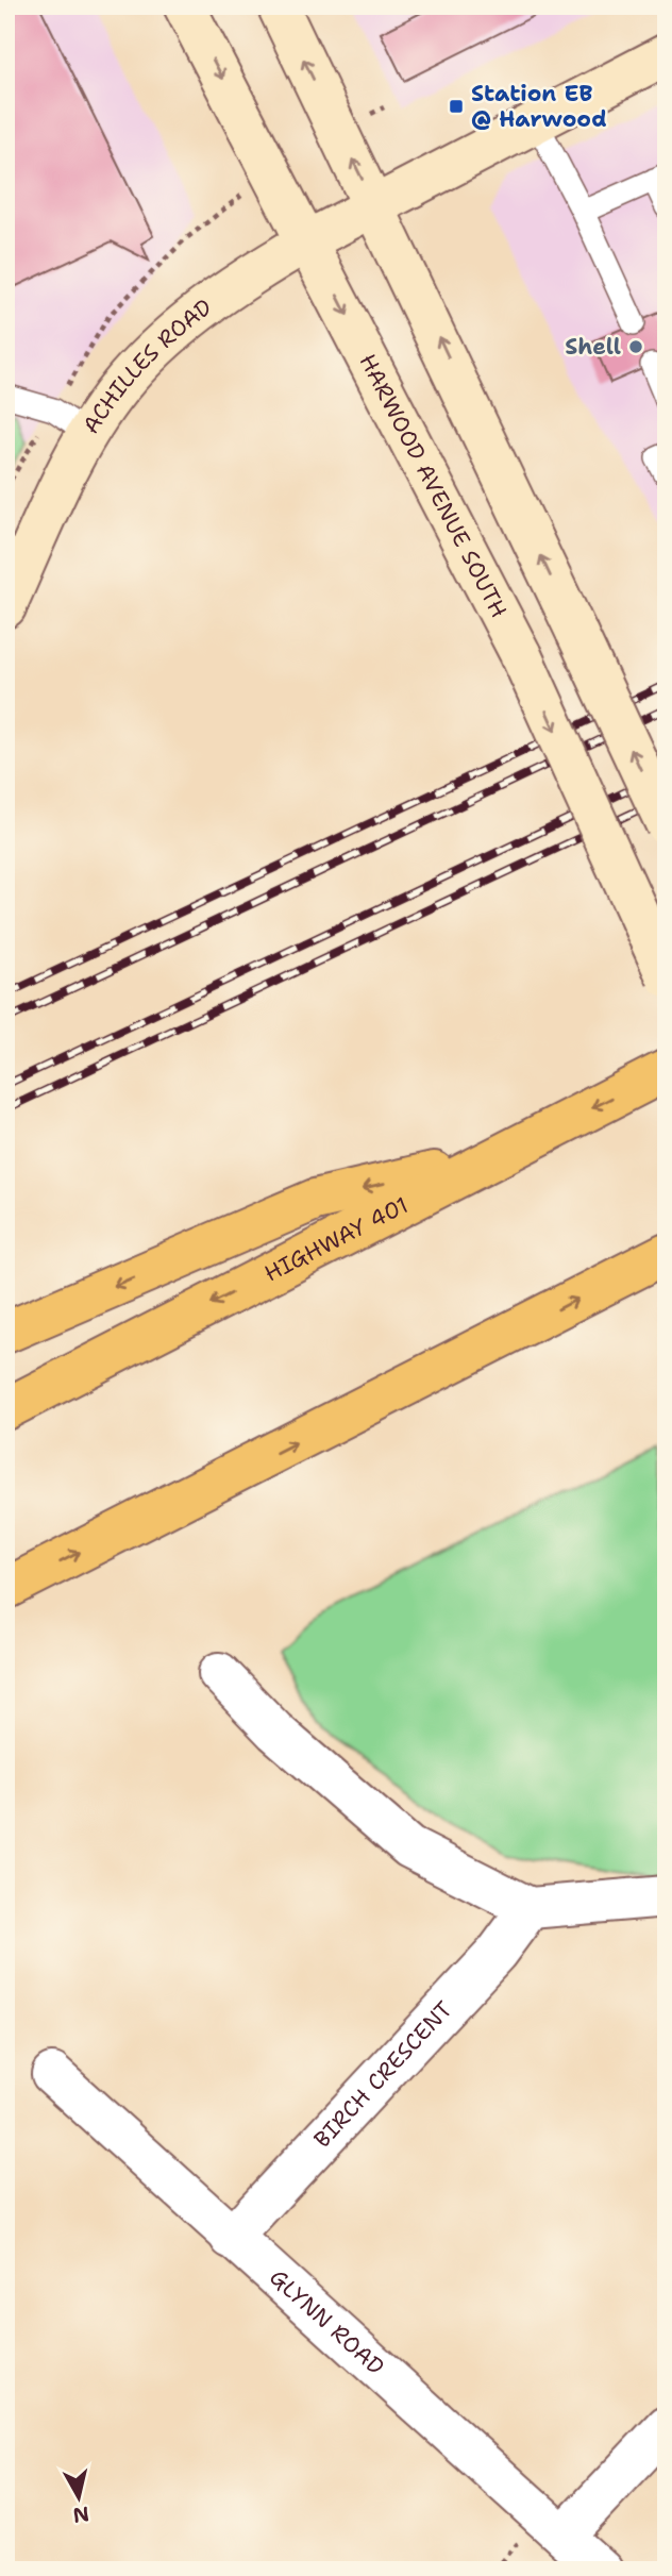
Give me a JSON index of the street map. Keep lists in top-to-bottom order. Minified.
{"streets":{"highway":["HIGHWAY 401"],"main road":["ACHILLES ROAD","HARWOOD AVENUE SOUTH"],"street":["BIRCH CRESCENT","GLYNN ROAD"]},"crossings":[["ACHILLES ROAD","HARWOOD AVENUE SOUTH"],["BIRCH CRESCENT","GLYNN ROAD"]],"places":{"transit":["Station EB @ Harwood"],"other":["Shell"]},"north":"bottom"}
